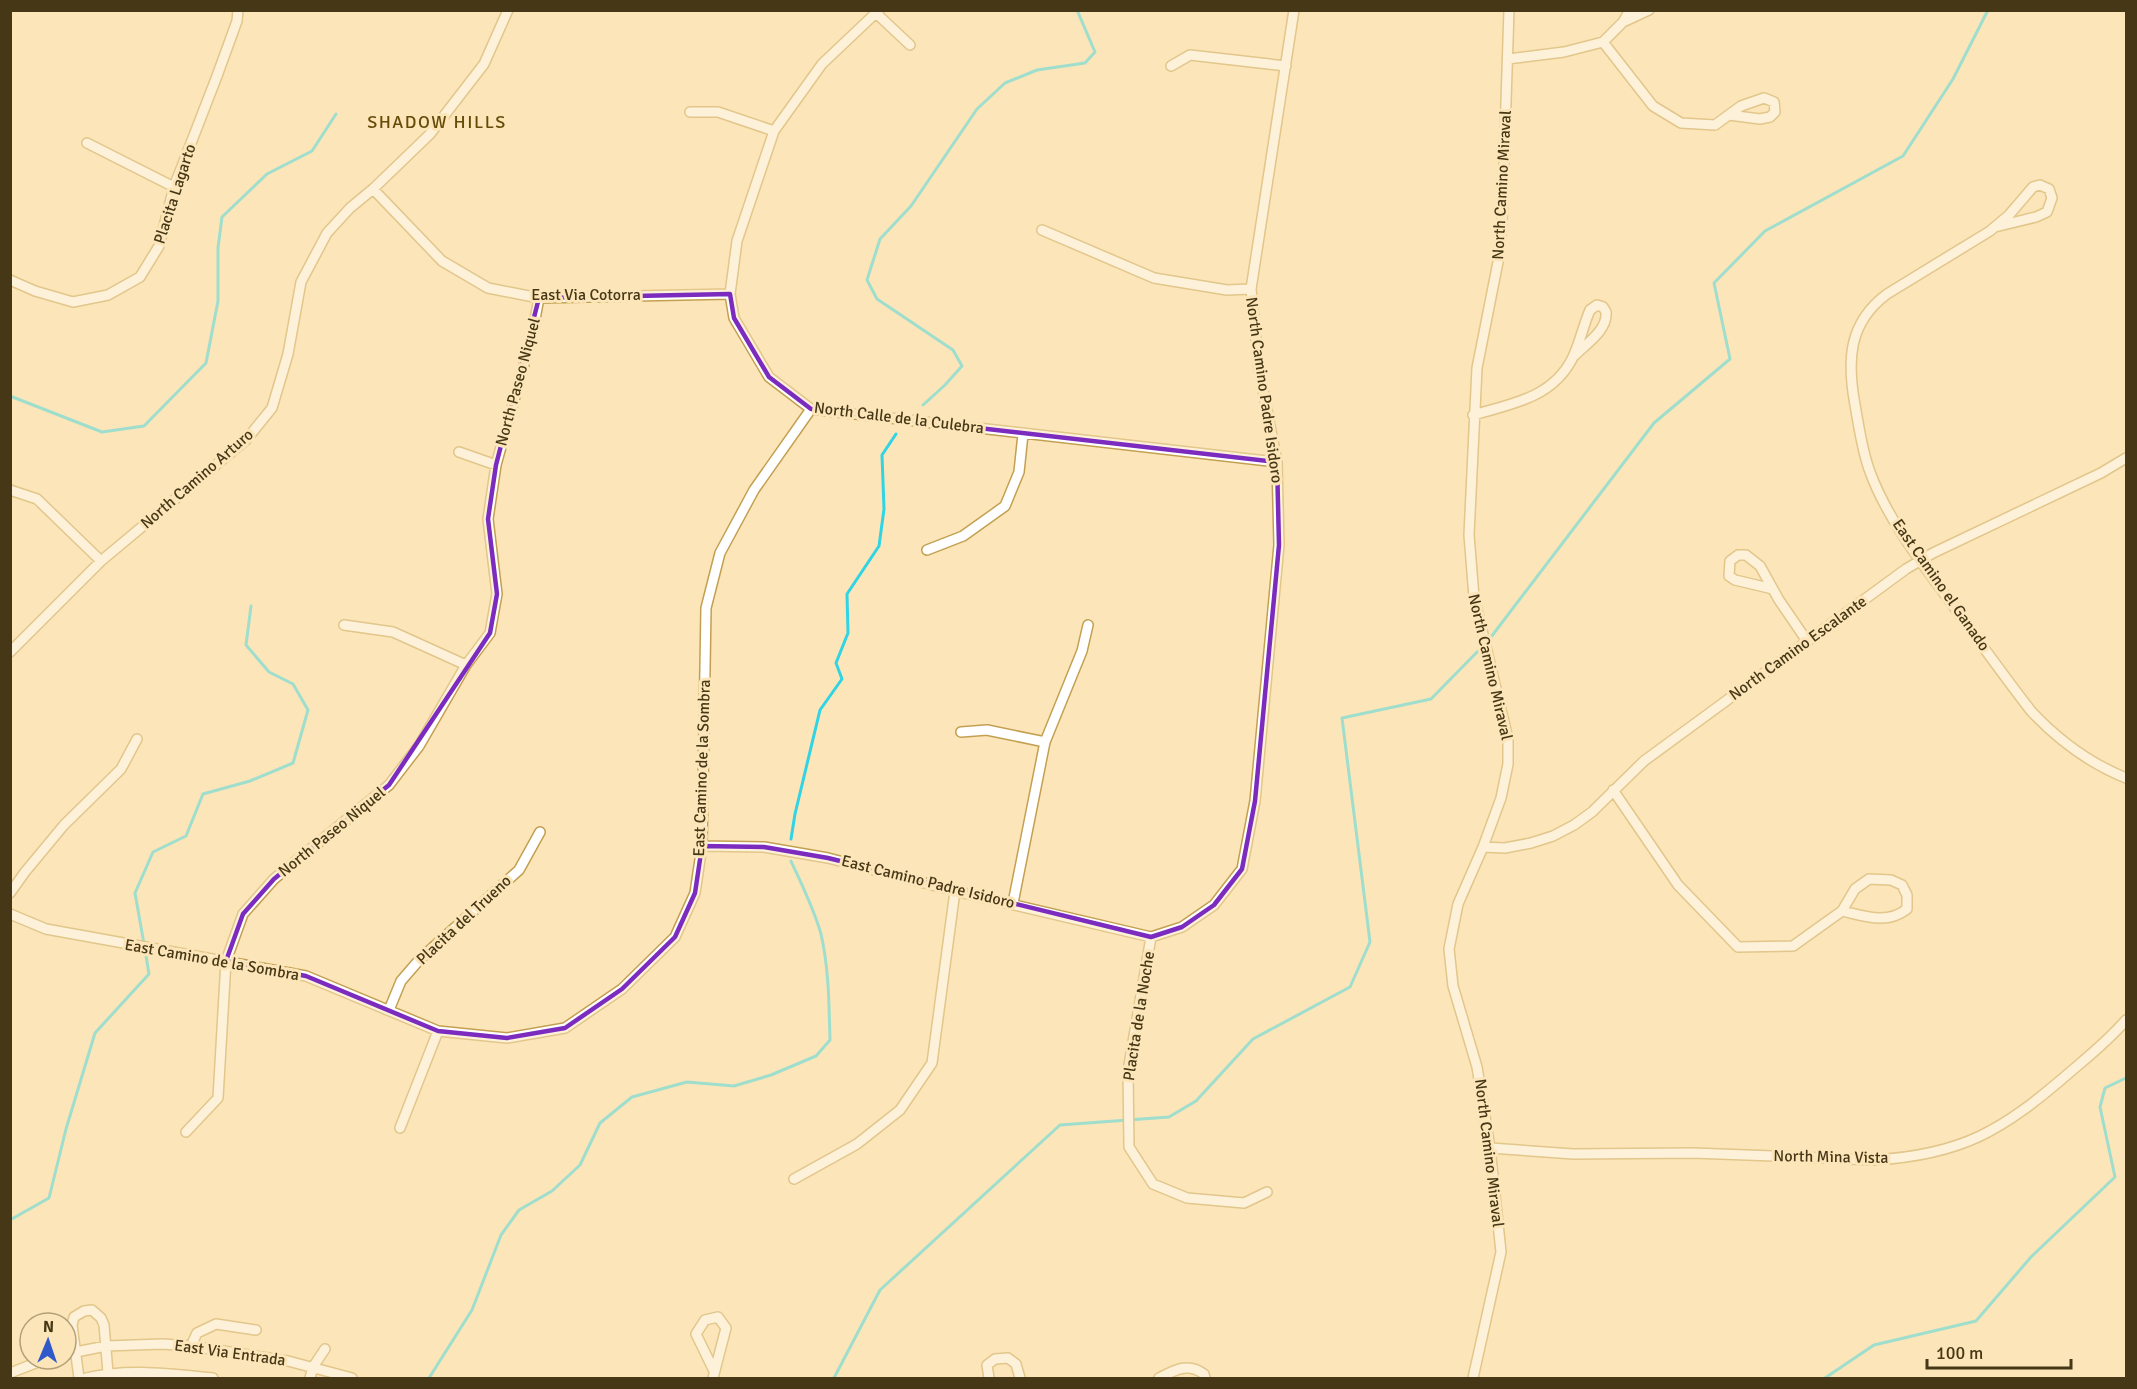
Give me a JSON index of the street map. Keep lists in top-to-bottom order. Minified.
{"streets":{"street":["North Camino Miraval","Placita Lagarto","East Via Cotorra","North Paseo Niquel","North Camino Padre Isidoro","North Calle de la Culebra","North Camino Arturo","East Camino el Ganado","North Camino Escalante","East Camino de la Sombra","East Camino Padre Isidoro","Placita del Trueno","Placita de la Noche","North Mina Vista","East Via Entrada"]},"crossings":[["North Camino Miraval","North Camino Escalante"],["North Camino Miraval","North Mina Vista"],["East Via Cotorra","North Paseo Niquel"],["East Via Cotorra","North Calle de la Culebra"],["East Via Cotorra","North Camino Arturo"],["North Paseo Niquel","East Camino de la Sombra"],["North Camino Padre Isidoro","North Calle de la Culebra"],["North Camino Padre Isidoro","East Camino Padre Isidoro"],["North Camino Padre Isidoro","Placita de la Noche"],["North Calle de la Culebra","East Camino de la Sombra"],["East Camino el Ganado","North Camino Escalante"],["East Camino de la Sombra","East Camino Padre Isidoro"],["East Camino de la Sombra","Placita del Trueno"],["East Camino Padre Isidoro","Placita de la Noche"]],"districts":["SHADOW HILLS"],"scale_bar":"100 m","north":"top"}
